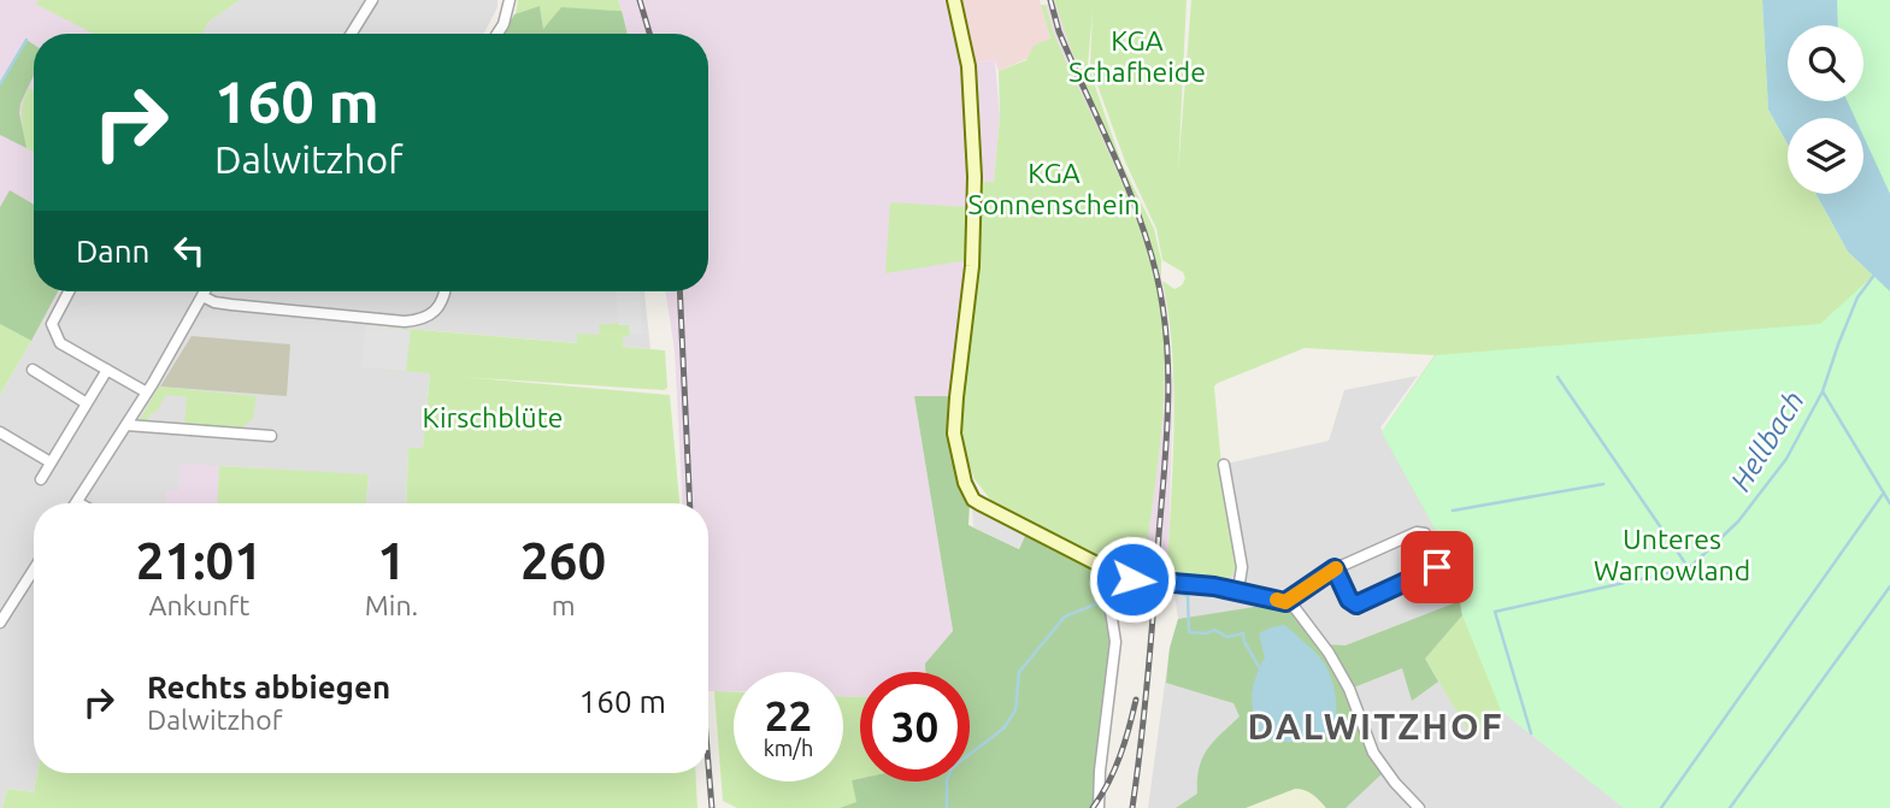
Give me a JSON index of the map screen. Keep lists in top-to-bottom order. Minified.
{"districts":["DALWITZHOF"],"water":["Hellbach"],"parks":["KGA Schafheide","KGA Sonnenschein","Kirschblüte","Unteres Warnowland"],"page":{"turn":["160 m","Dalwitzhof"],"then":"Dann","eta":["21:01","Ankunft","1","Min.","260","m"],"list":[{"name":"Rechts abbiegen","note":"Dalwitzhof","value":"160 m"}],"speed":"22 km/h","limit":"30"}}
